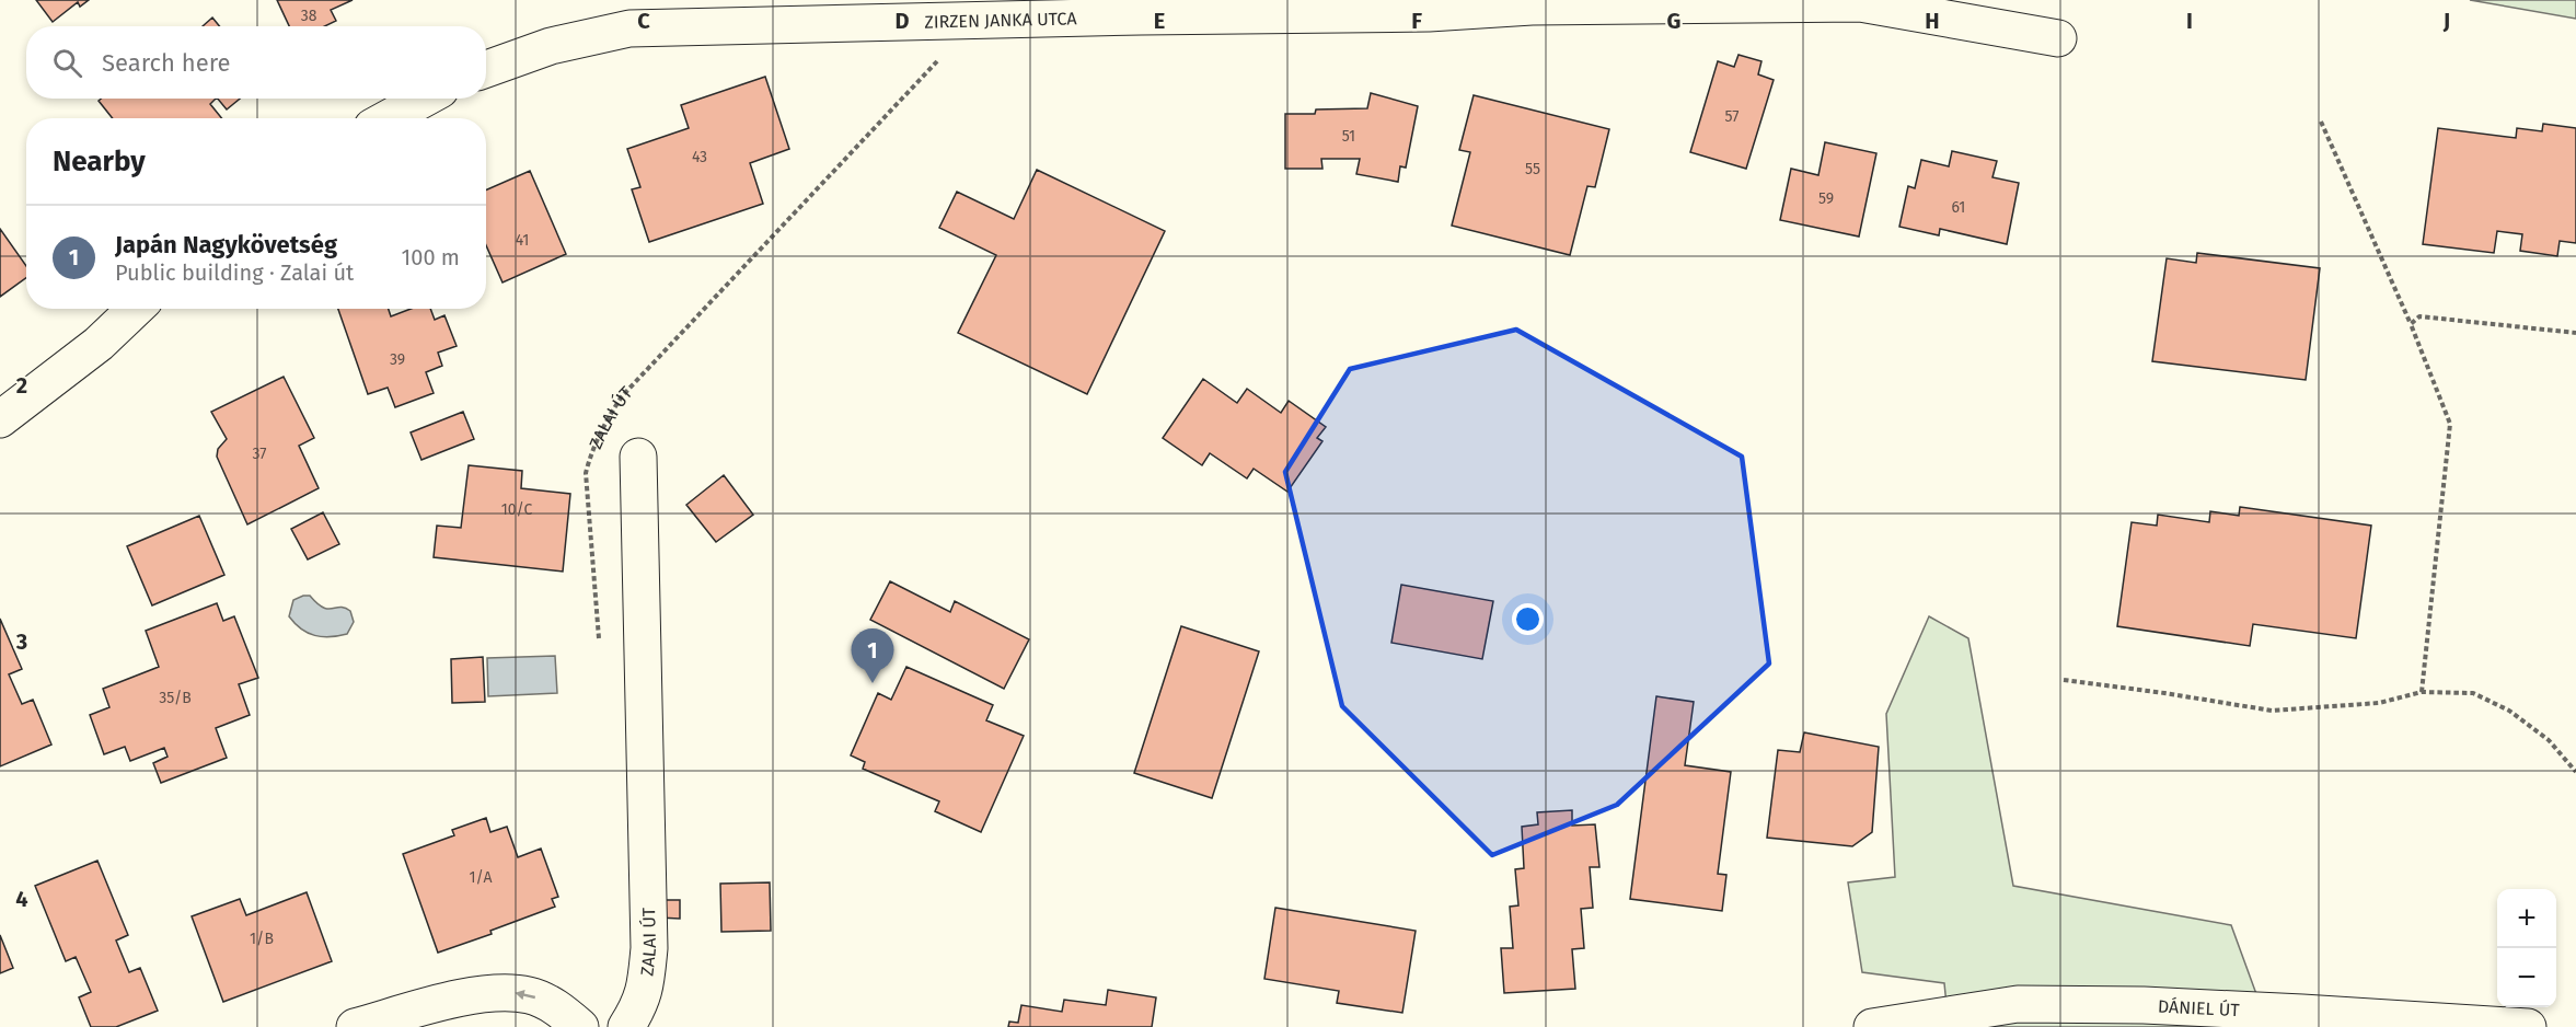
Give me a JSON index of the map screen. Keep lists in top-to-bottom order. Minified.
{"streets":{"street":["ZIRZEN JANKA UTCA","ZALAI ÚT","DÁNIEL ÚT"]},"crossings":[["ZIRZEN JANKA UTCA","ZALAI ÚT"]],"house_numbers":["38","57","51","43","55","59","61","41","39","37","10/C","35/B","1/A","1/B"],"page":{"search":"Search here","heading":"Nearby","list":[{"mark":"1","name":"Japán Nagykövetség","note":"Public building · Zalai út","value":"100 m"}],"pins":"1","map_buttons":["+","−"]},"grid":{"columns":["C","D","E","F","G","H","I","J"],"rows":["2","3","4"]}}
